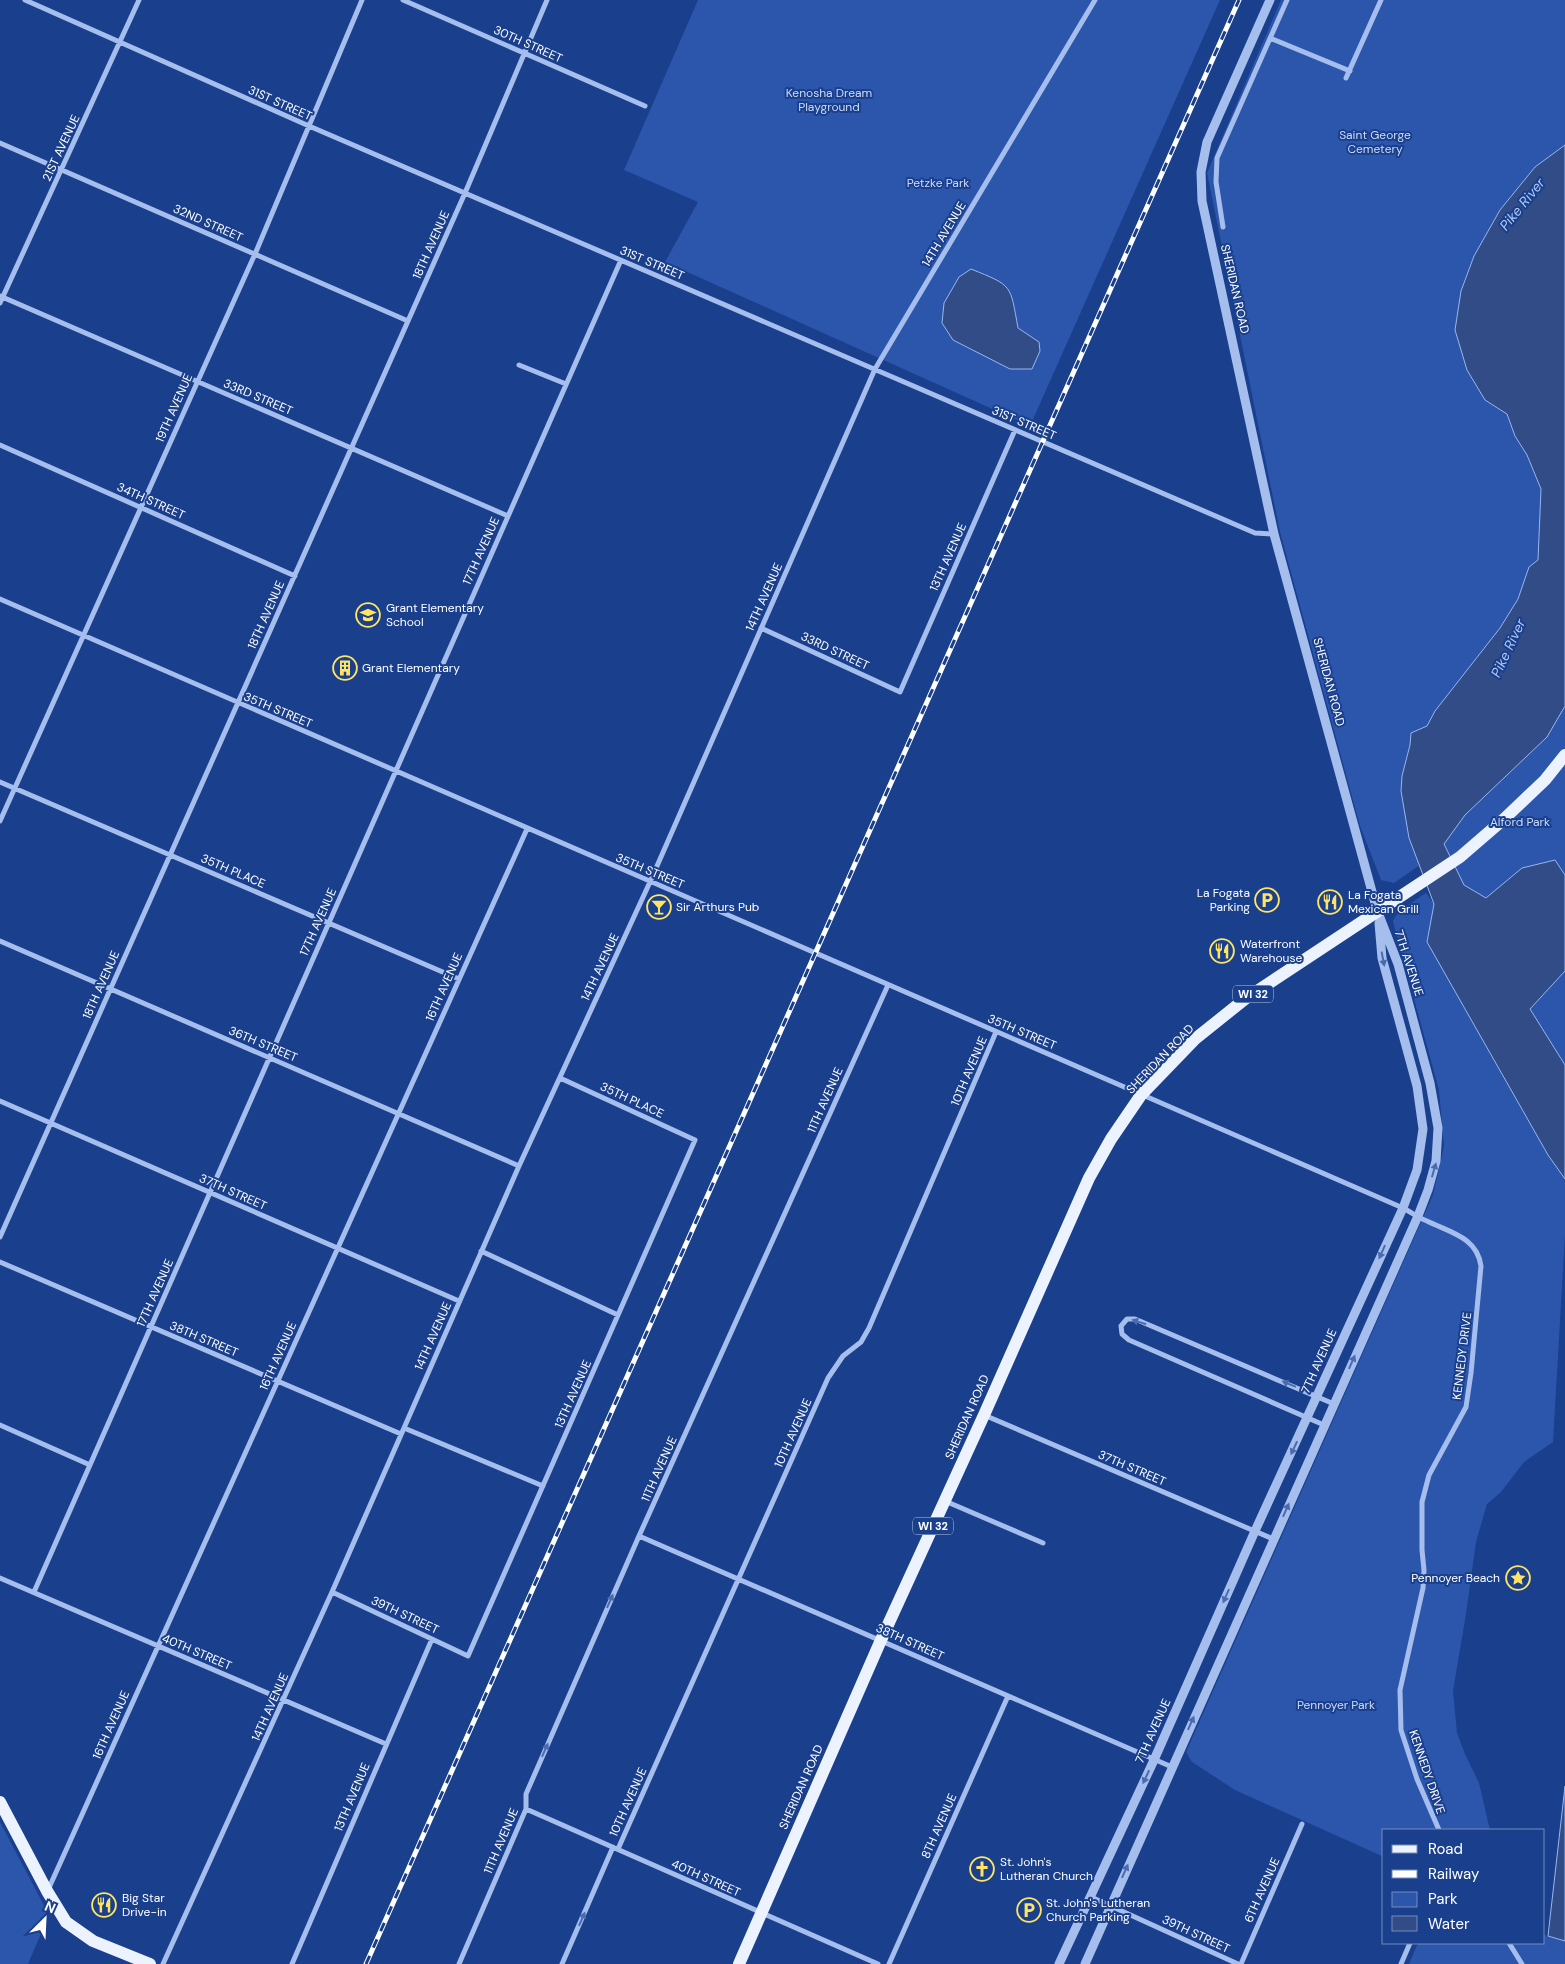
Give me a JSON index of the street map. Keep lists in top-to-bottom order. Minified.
{"streets":{"main road":["SHERIDAN ROAD","WI 32"],"street":["30TH STREET","31ST STREET","21ST AVENUE","32ND STREET","14TH AVENUE","18TH AVENUE","33RD STREET","19TH AVENUE","34TH STREET","17TH AVENUE","13TH AVENUE","35TH STREET","35TH PLACE","7TH AVENUE","16TH AVENUE","36TH STREET","10TH AVENUE","11TH AVENUE","37TH STREET","38TH STREET","KENNEDY DRIVE","39TH STREET","40TH STREET","8TH AVENUE","6TH AVENUE"]},"crossings":[["30TH STREET","18TH AVENUE"],["31ST STREET","21ST AVENUE"],["31ST STREET","14TH AVENUE"],["31ST STREET","18TH AVENUE"],["31ST STREET","SHERIDAN ROAD"],["31ST STREET","19TH AVENUE"],["31ST STREET","17TH AVENUE"],["31ST STREET","13TH AVENUE"],["21ST AVENUE","32ND STREET"],["21ST AVENUE","33RD STREET"],["32ND STREET","18TH AVENUE"],["32ND STREET","19TH AVENUE"],["14TH AVENUE","33RD STREET"],["14TH AVENUE","35TH STREET"],["14TH AVENUE","35TH PLACE"],["14TH AVENUE","36TH STREET"],["14TH AVENUE","37TH STREET"],["14TH AVENUE","38TH STREET"],["14TH AVENUE","39TH STREET"],["14TH AVENUE","40TH STREET"],["18TH AVENUE","33RD STREET"],["18TH AVENUE","34TH STREET"],["18TH AVENUE","35TH STREET"],["18TH AVENUE","35TH PLACE"],["18TH AVENUE","36TH STREET"],["18TH AVENUE","37TH STREET"],["SHERIDAN ROAD","35TH STREET"],["SHERIDAN ROAD","7TH AVENUE"],["SHERIDAN ROAD","WI 32"],["SHERIDAN ROAD","37TH STREET"],["SHERIDAN ROAD","38TH STREET"],["SHERIDAN ROAD","40TH STREET"],["33RD STREET","19TH AVENUE"],["33RD STREET","17TH AVENUE"],["33RD STREET","13TH AVENUE"],["19TH AVENUE","34TH STREET"],["19TH AVENUE","35TH STREET"],["19TH AVENUE","35TH PLACE"],["17TH AVENUE","35TH STREET"],["17TH AVENUE","35TH PLACE"],["17TH AVENUE","36TH STREET"],["17TH AVENUE","37TH STREET"],["17TH AVENUE","38TH STREET"],["17TH AVENUE","40TH STREET"],["13TH AVENUE","35TH PLACE"],["13TH AVENUE","39TH STREET"],["13TH AVENUE","40TH STREET"],["35TH STREET","7TH AVENUE"],["35TH STREET","16TH AVENUE"],["35TH STREET","10TH AVENUE"],["35TH STREET","11TH AVENUE"],["35TH STREET","KENNEDY DRIVE"],["35TH PLACE","16TH AVENUE"],["7TH AVENUE","WI 32"],["7TH AVENUE","37TH STREET"],["7TH AVENUE","38TH STREET"],["7TH AVENUE","KENNEDY DRIVE"],["7TH AVENUE","39TH STREET"],["16TH AVENUE","36TH STREET"],["16TH AVENUE","37TH STREET"],["16TH AVENUE","38TH STREET"],["16TH AVENUE","40TH STREET"],["10TH AVENUE","38TH STREET"],["10TH AVENUE","40TH STREET"],["11TH AVENUE","38TH STREET"],["11TH AVENUE","40TH STREET"],["38TH STREET","8TH AVENUE"],["39TH STREET","6TH AVENUE"]],"water":["Pike River"],"parks":["Kenosha Dream Playground","Saint George Cemetery","Petzke Park","Alford Park","Pennoyer Park"],"places":{"school or university":["Grant Elementary School"],"building":["Grant Elementary"],"parking":["La Fogata Parking","St. John's Lutheran Church Parking"],"restaurant":["La Fogata Mexican Grill","Waterfront Warehouse","Big Star Drive-in"],"bar":["Sir Arthurs Pub"],"place":["Pennoyer Beach"],"church":["St. John's Lutheran Church"]},"legend":["Road","Railway","Park","Water"],"north":"top right"}
